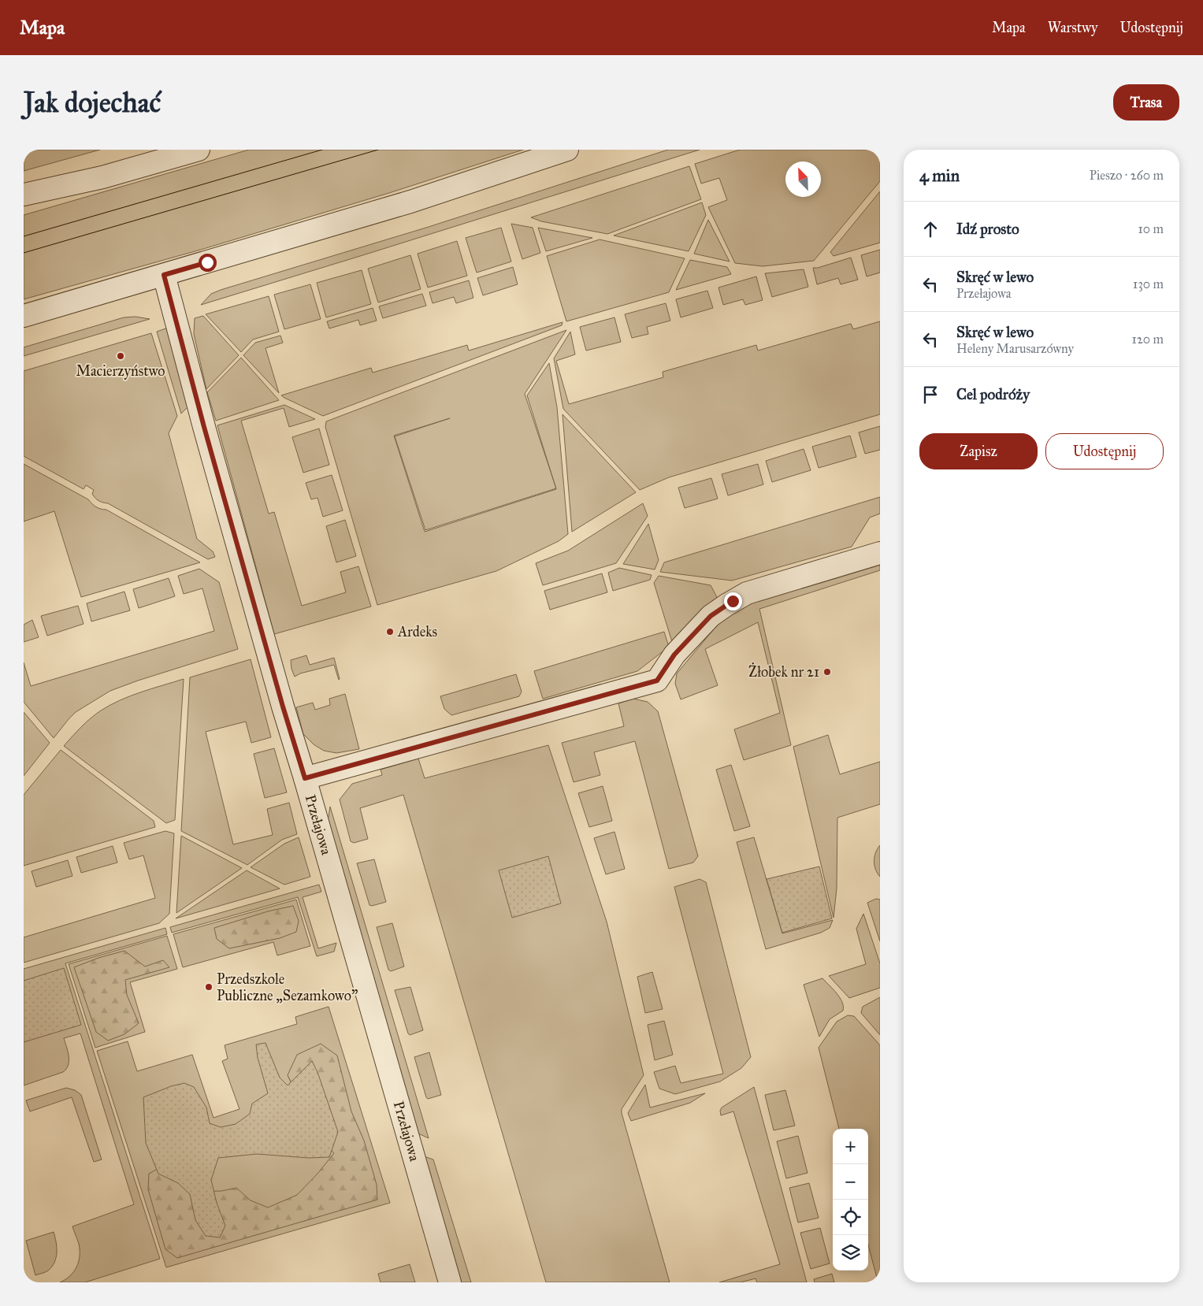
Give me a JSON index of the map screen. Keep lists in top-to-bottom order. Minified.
{"streets":{"street":["Przełajowa"]},"places":["Macierzyństwo","Ardeks","Żłobek nr 21","Przedszkole Publiczne „Sezamkowo”"],"north":"top left","page":{"header":"Mapa","nav":["Mapa","Warstwy","Udostępnij"],"buttons":["Trasa",["Zapisz","Udostępnij"]],"title":"Jak dojechać","heading":["4 min","Pieszo · 260 m"],"list":[["Idź prosto","10 m"],["Skręć w lewo","Przełajowa","130 m"],["Skręć w lewo","Heleny Marusarzówny","120 m"],"Cel podróży"],"map_buttons":["+","−"]}}
